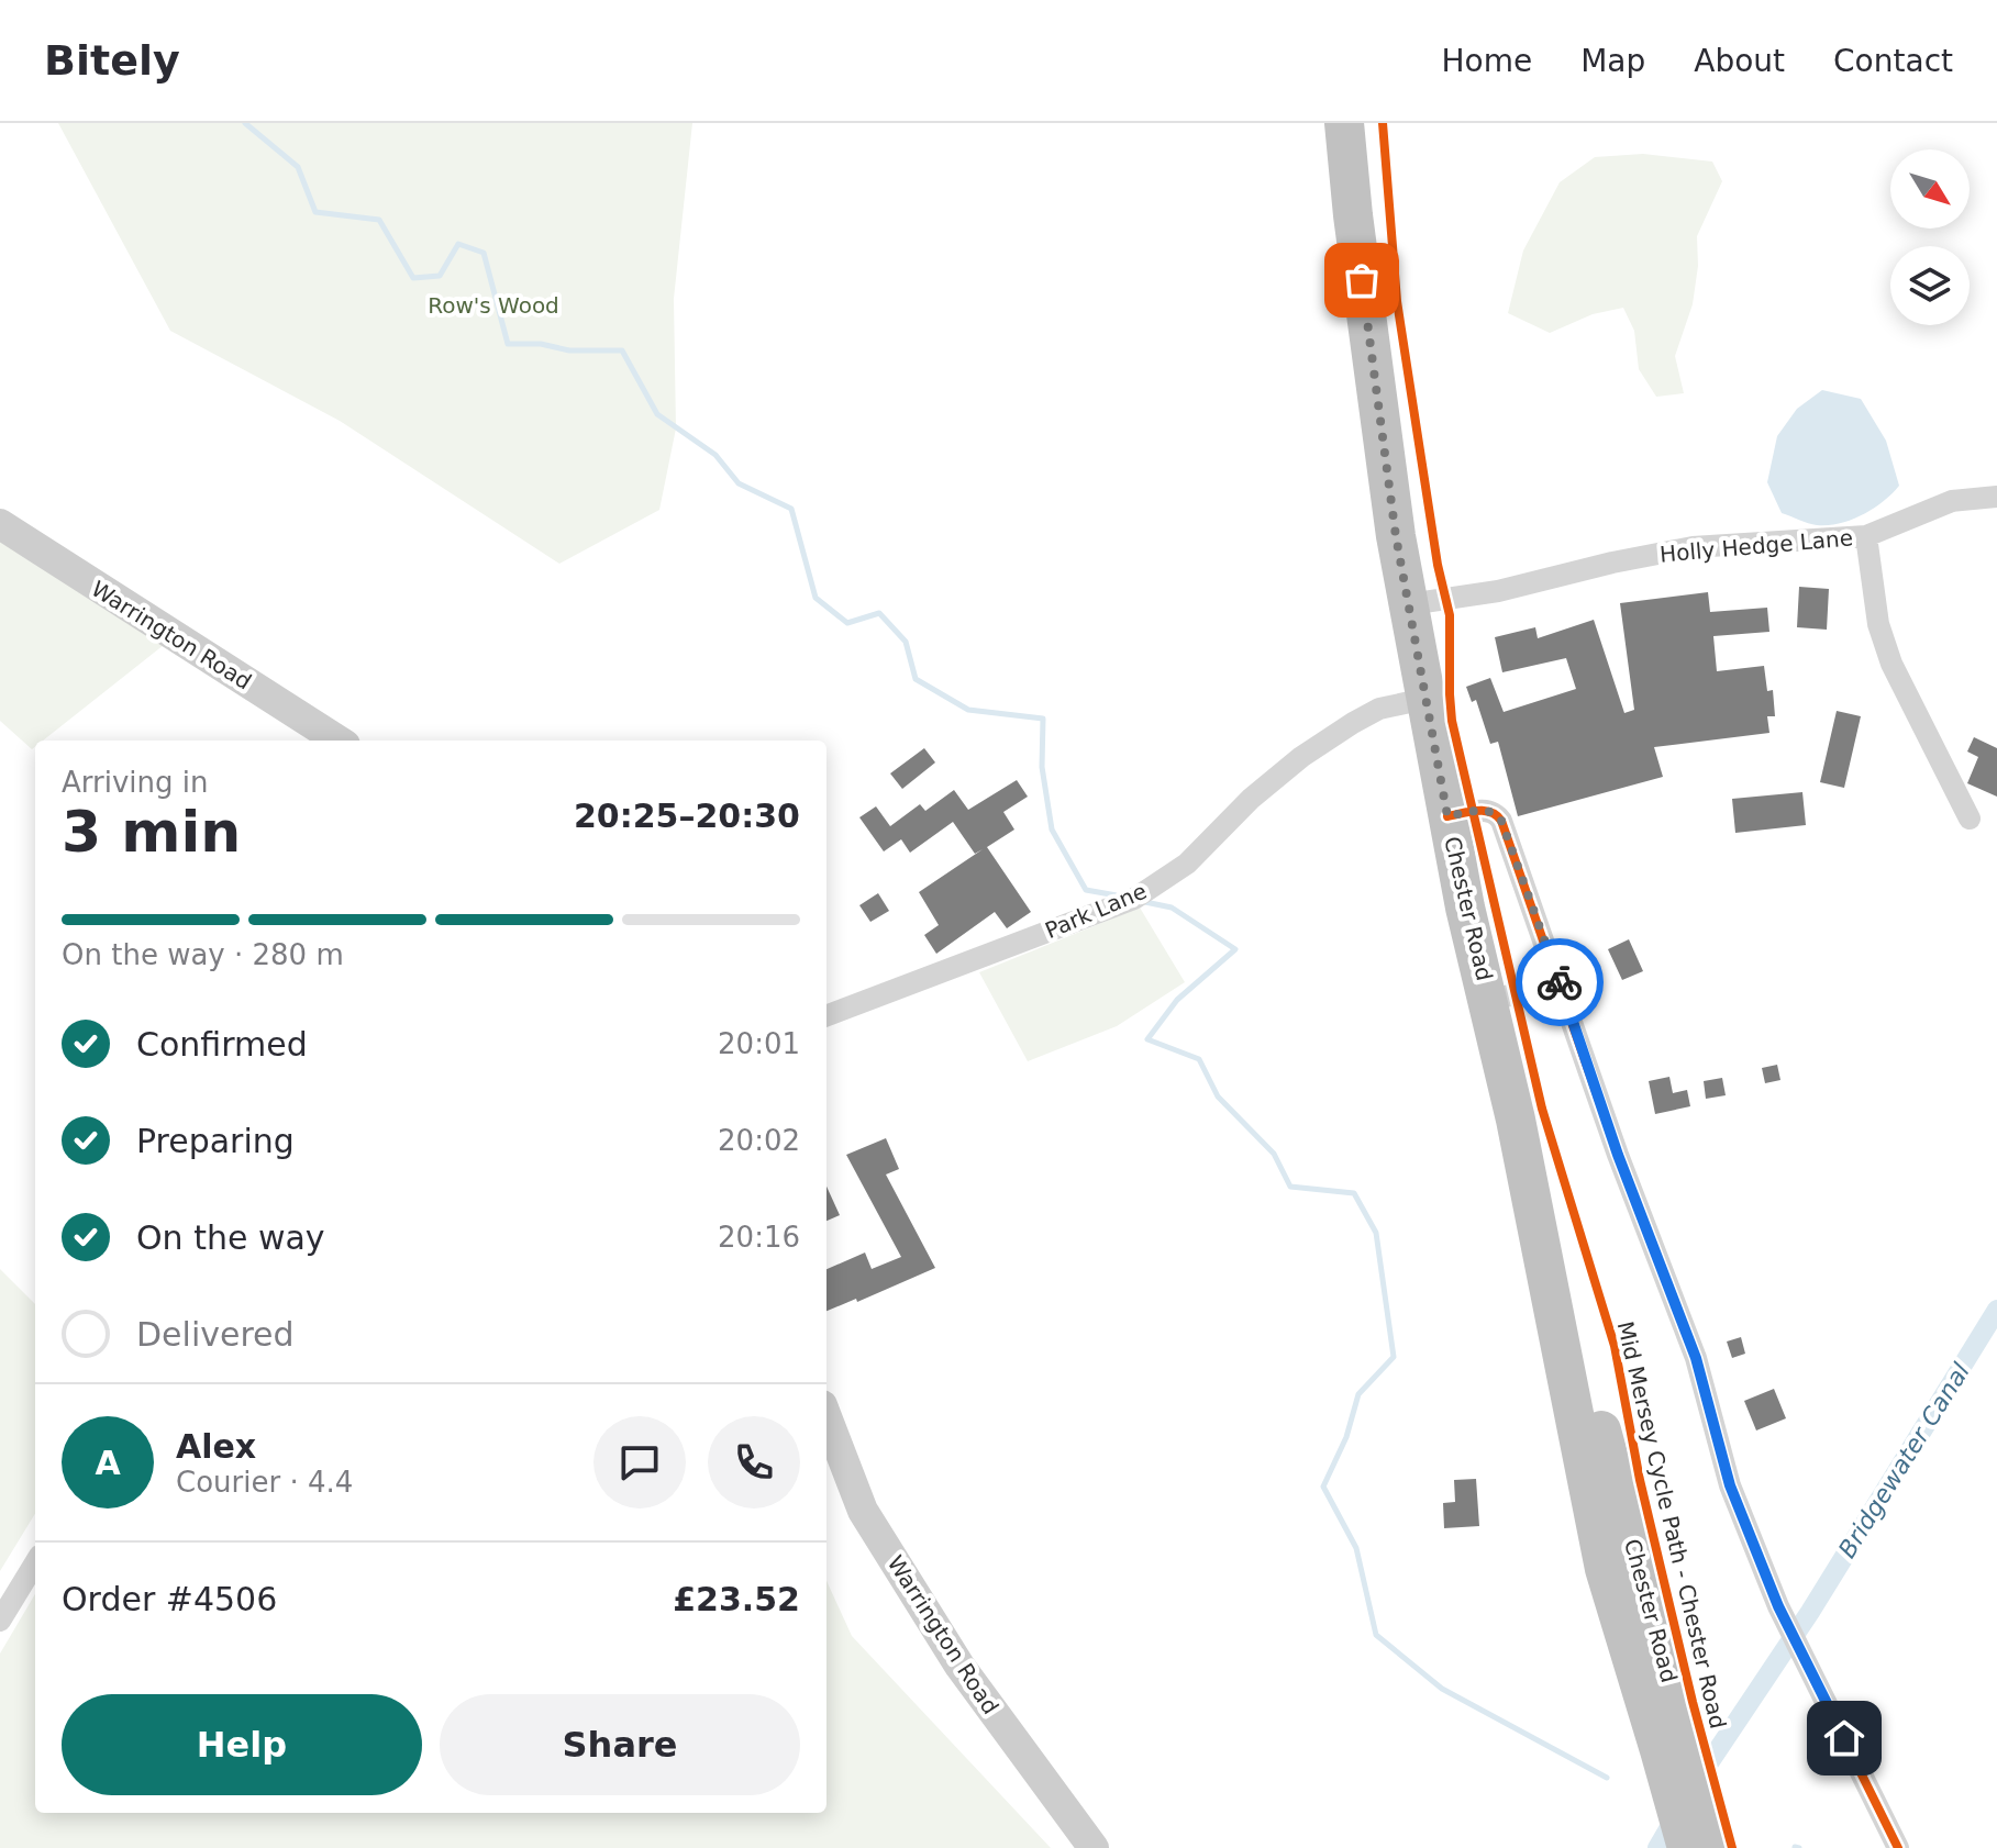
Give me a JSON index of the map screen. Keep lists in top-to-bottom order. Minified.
{"streets":{"highway":["Chester Road"],"street":["Holly Hedge Lane","Warrington Road","Park Lane"],"cycle path":["Mid Mersey Cycle Path - Chester Road"]},"crossings":[["Holly Hedge Lane","Chester Road"],["Chester Road","Park Lane"]],"water":["Bridgewater Canal"],"parks":["Row's Wood"],"north":"bottom right","page":{"header":"Bitely","nav":["Home","Map","About","Contact"],"heading":["3 min","Arriving in","20:25–20:30"],"panel":["Alex","Courier · 4.4","Order #4506","£23.52"],"bar":"On the way · 280 m","list":[["Confirmed","20:01"],["Preparing","20:02"],["On the way","20:16"],"Delivered"],"round":"A","buttons":["Help","Share"]}}
